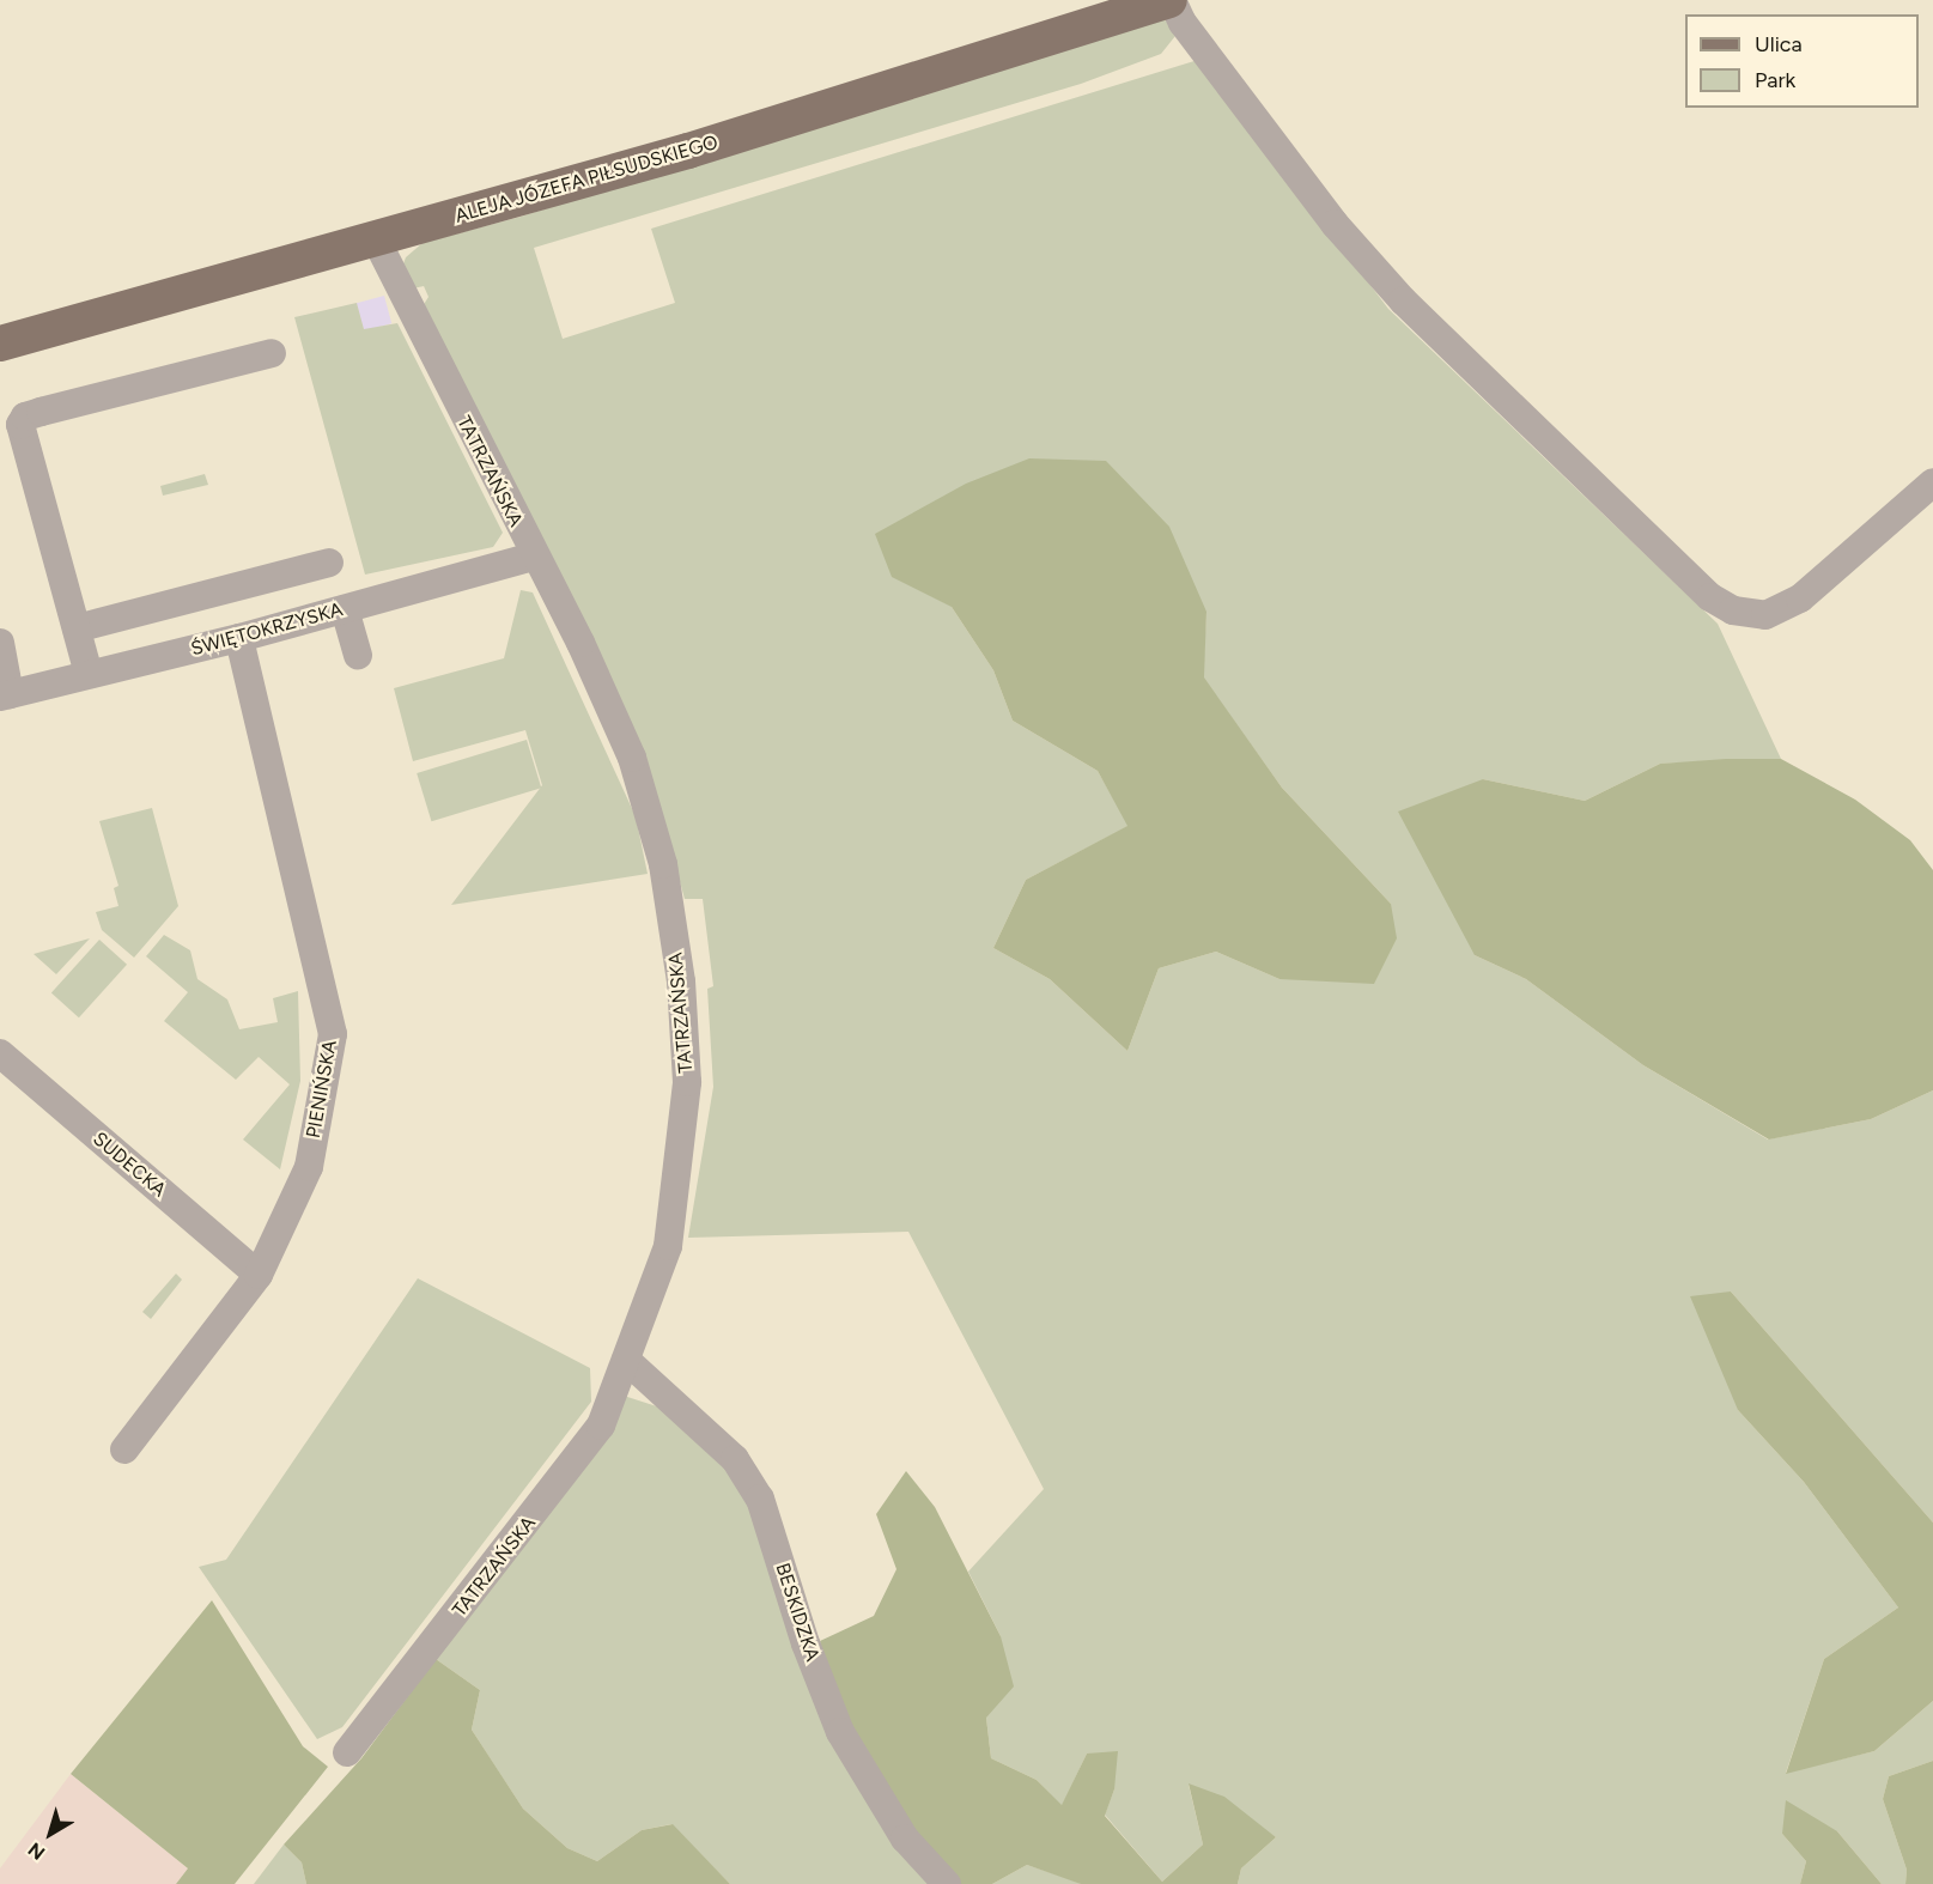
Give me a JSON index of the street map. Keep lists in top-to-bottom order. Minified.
{"streets":{"main road":["ALEJA JÓZEFA PIŁSUDSKIEGO"],"street":["TATRZAŃSKA","ŚWIĘTOKRZYSKA","PIENIŃSKA","SUDECKA","BESKIDZKA"]},"crossings":[["ALEJA JÓZEFA PIŁSUDSKIEGO","TATRZAŃSKA"],["TATRZAŃSKA","ŚWIĘTOKRZYSKA"],["TATRZAŃSKA","BESKIDZKA"],["ŚWIĘTOKRZYSKA","PIENIŃSKA"],["PIENIŃSKA","SUDECKA"]],"legend":["Ulica","Park"],"north":"bottom left"}
